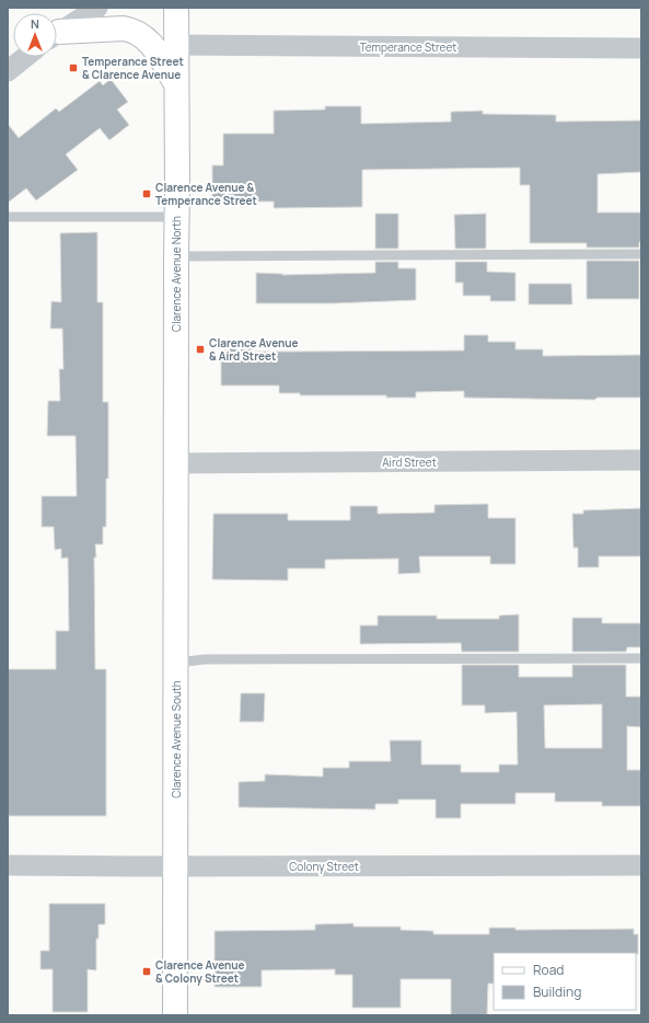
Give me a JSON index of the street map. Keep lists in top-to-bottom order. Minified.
{"streets":{"main road":["Clarence Avenue North","Clarence Avenue South"],"street":["Temperance Street","Aird Street","Colony Street"]},"crossings":[["Temperance Street","Clarence Avenue North"],["Clarence Avenue North","Aird Street"],["Clarence Avenue North","Clarence Avenue South"],["Aird Street","Clarence Avenue South"],["Clarence Avenue South","Colony Street"]],"places":{"transit":["Temperance Street & Clarence Avenue","Clarence Avenue & Temperance Street","Clarence Avenue & Aird Street","Clarence Avenue & Colony Street"]},"legend":["Road","Building"],"north":"top"}
